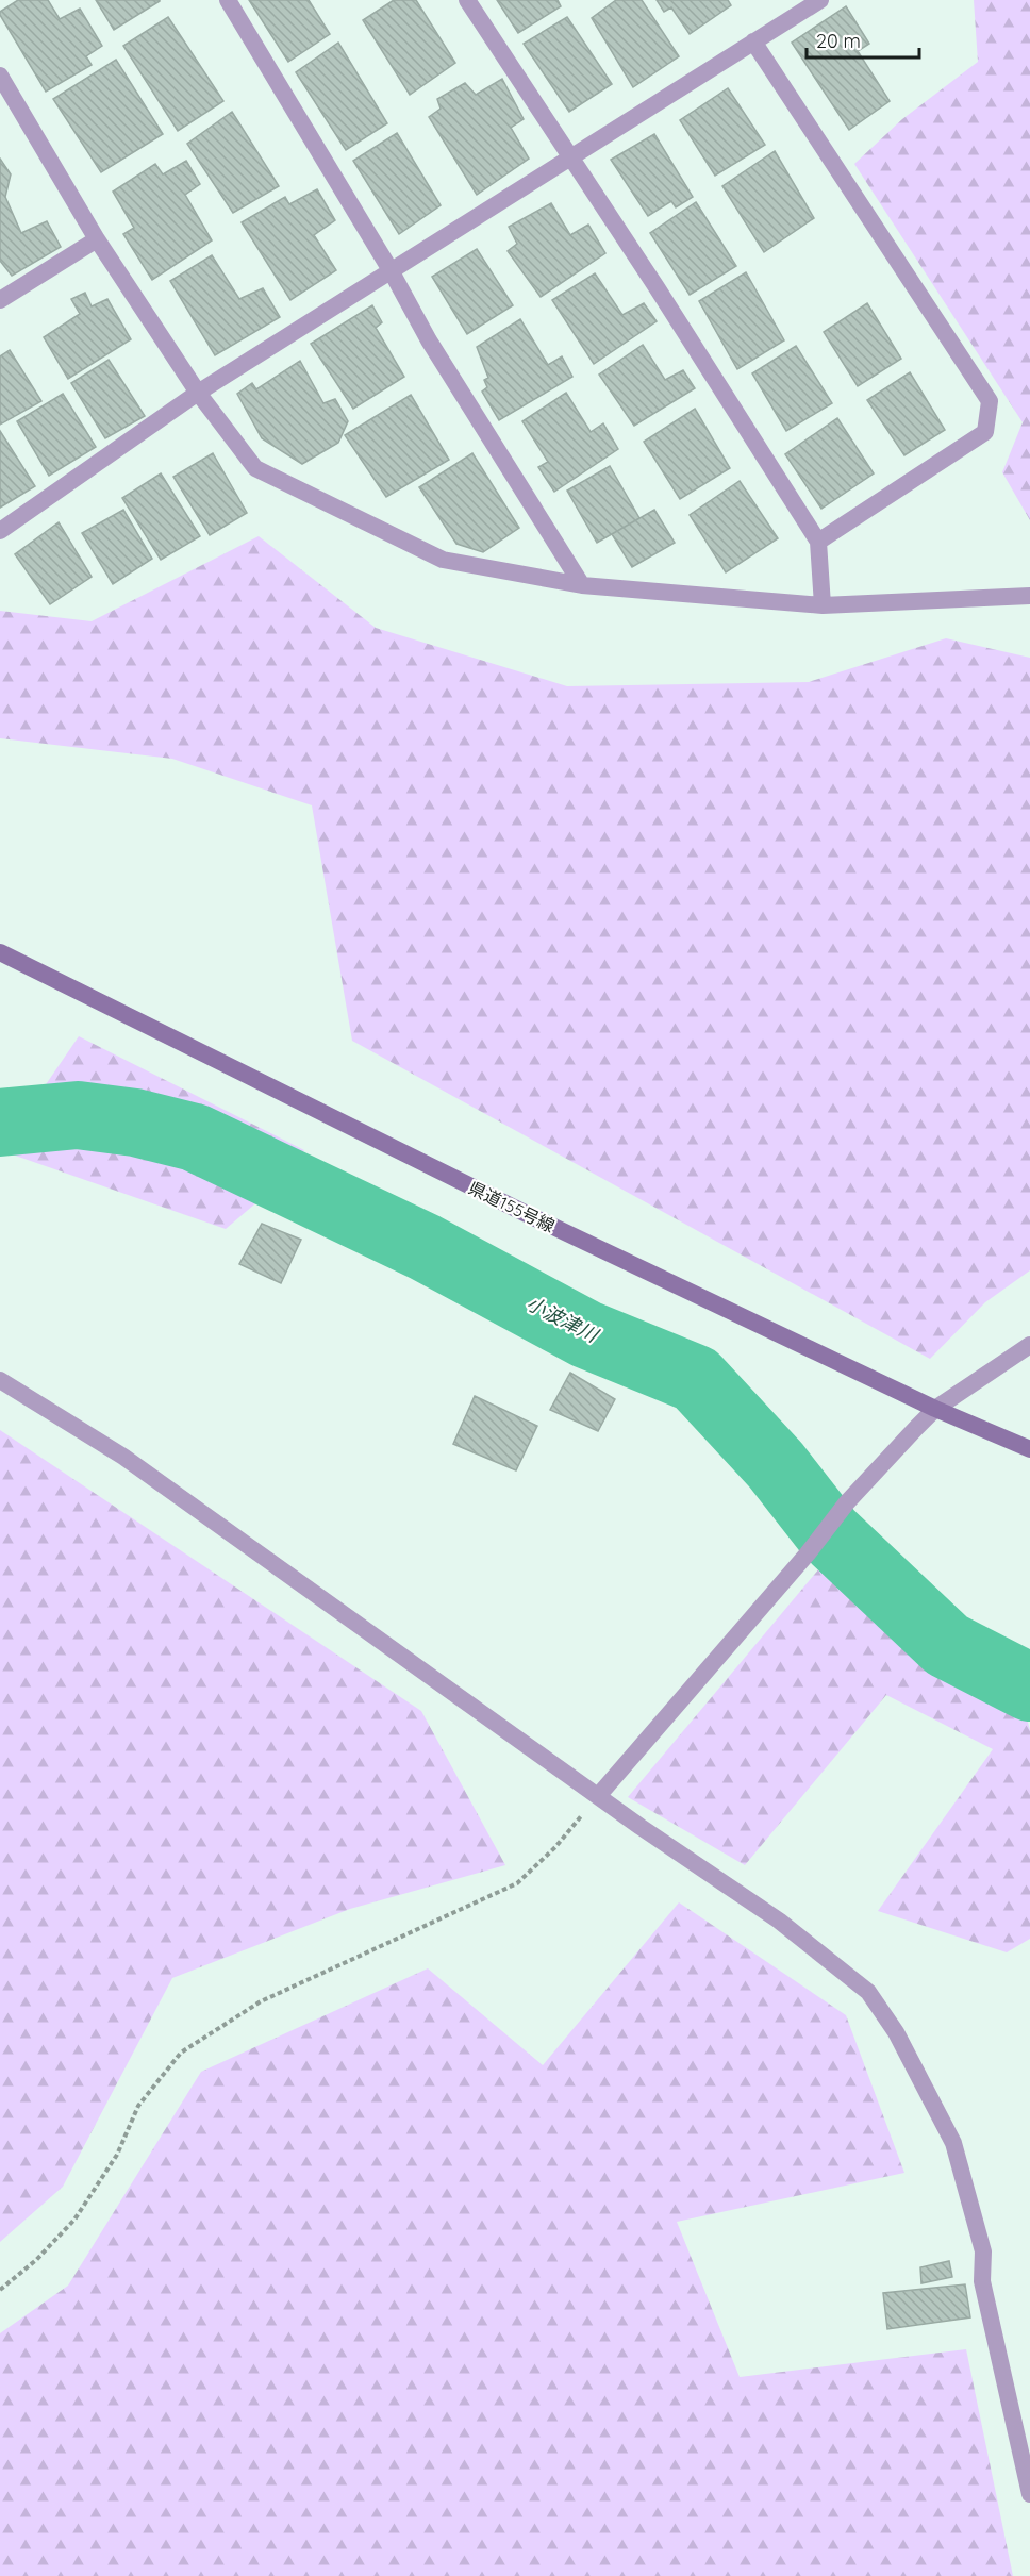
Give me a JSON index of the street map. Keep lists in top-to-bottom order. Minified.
{"streets":{"main road":["県道155号線"]},"water":["小波津川"],"scale_bar":"20 m"}
